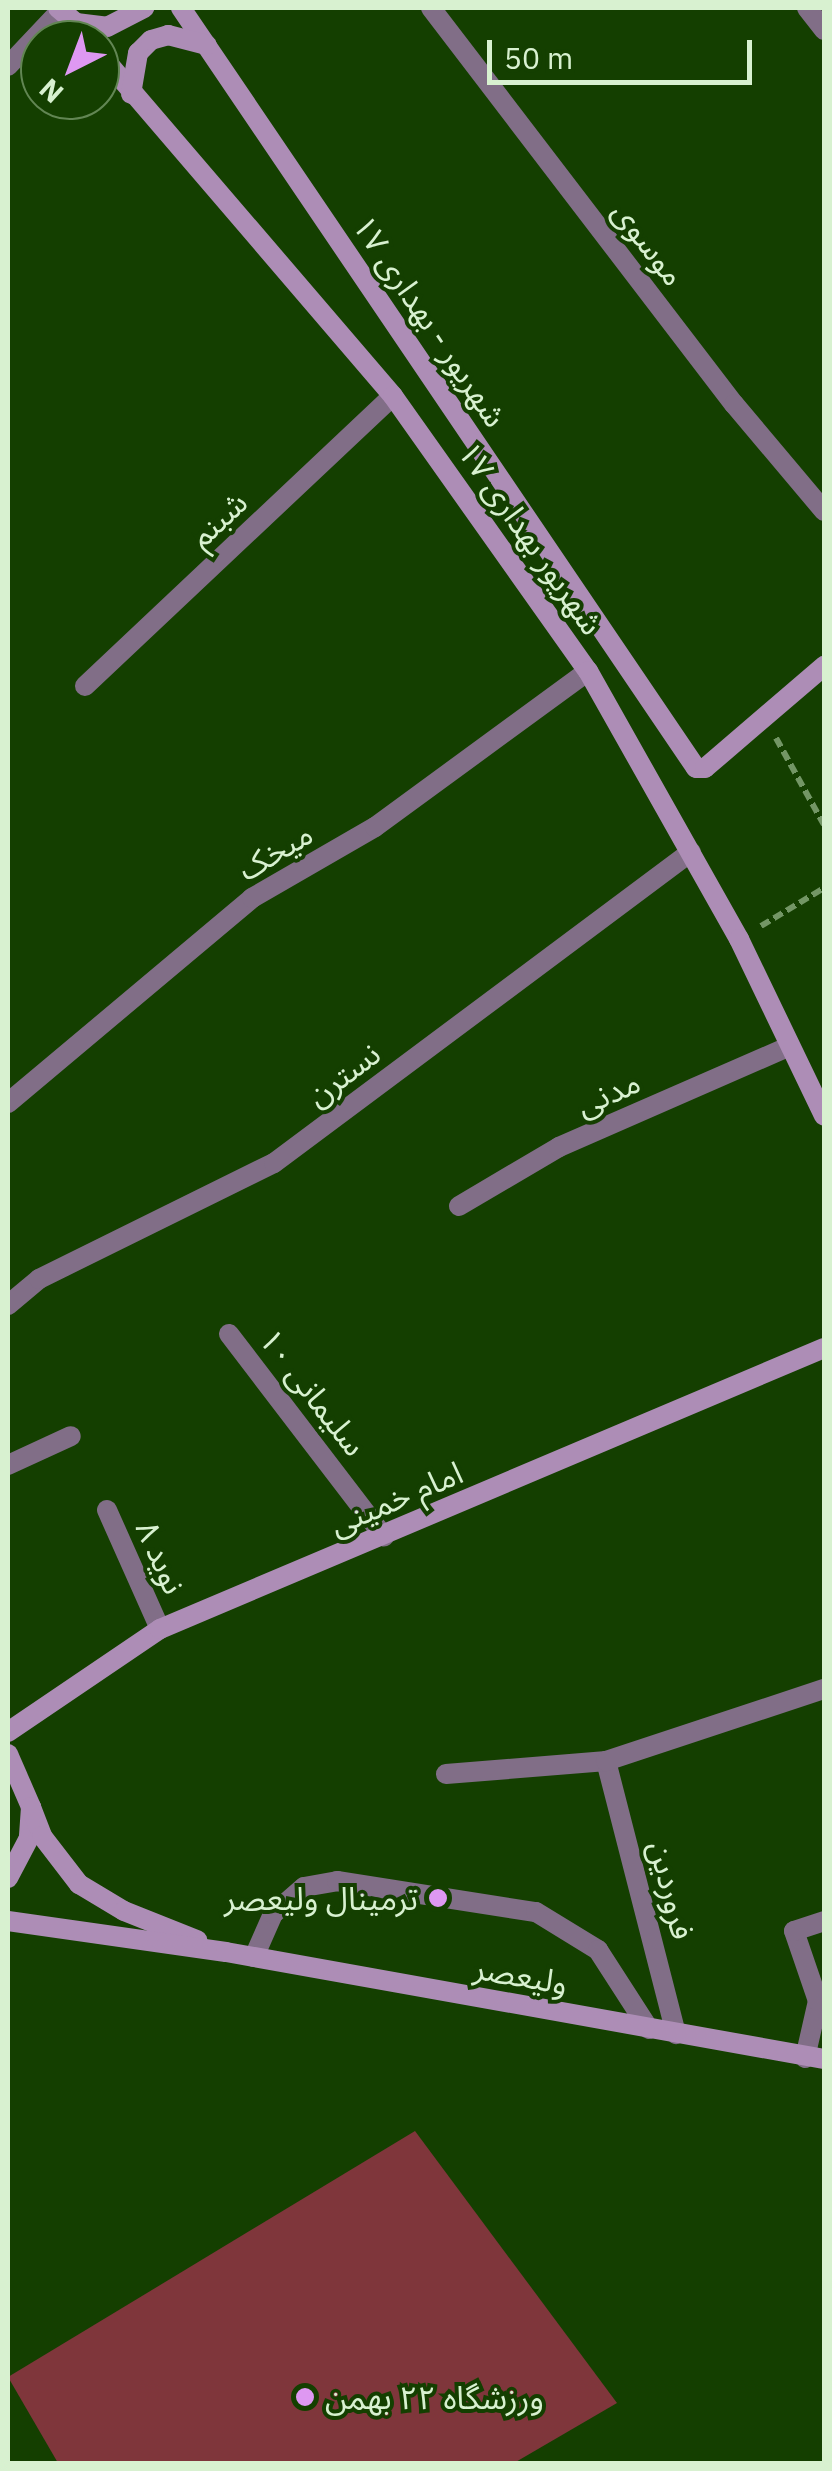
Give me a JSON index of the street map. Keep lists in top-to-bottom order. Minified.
{"streets":{"main road":["۱۷ شهریور - بهداری","۱۷ شهریور بهداری","امام خمینی","ولیعصر"],"street":["موسوی","شبنم","میخک","نسترن","مدنی","سلیمانی ۱۰","نوید ۸","فروردین"]},"crossings":[["شبنم","۱۷ شهریور بهداری"],["۱۷ شهریور بهداری","میخک"],["۱۷ شهریور بهداری","نسترن"],["۱۷ شهریور بهداری","مدنی"],["سلیمانی ۱۰","امام خمینی"],["امام خمینی","نوید ۸"],["فروردین","ولیعصر"]],"places":["ترمینال ولیعصر","ورزشگاه ۲۲ بهمن"],"scale_bar":"50 m","north":"bottom left"}
